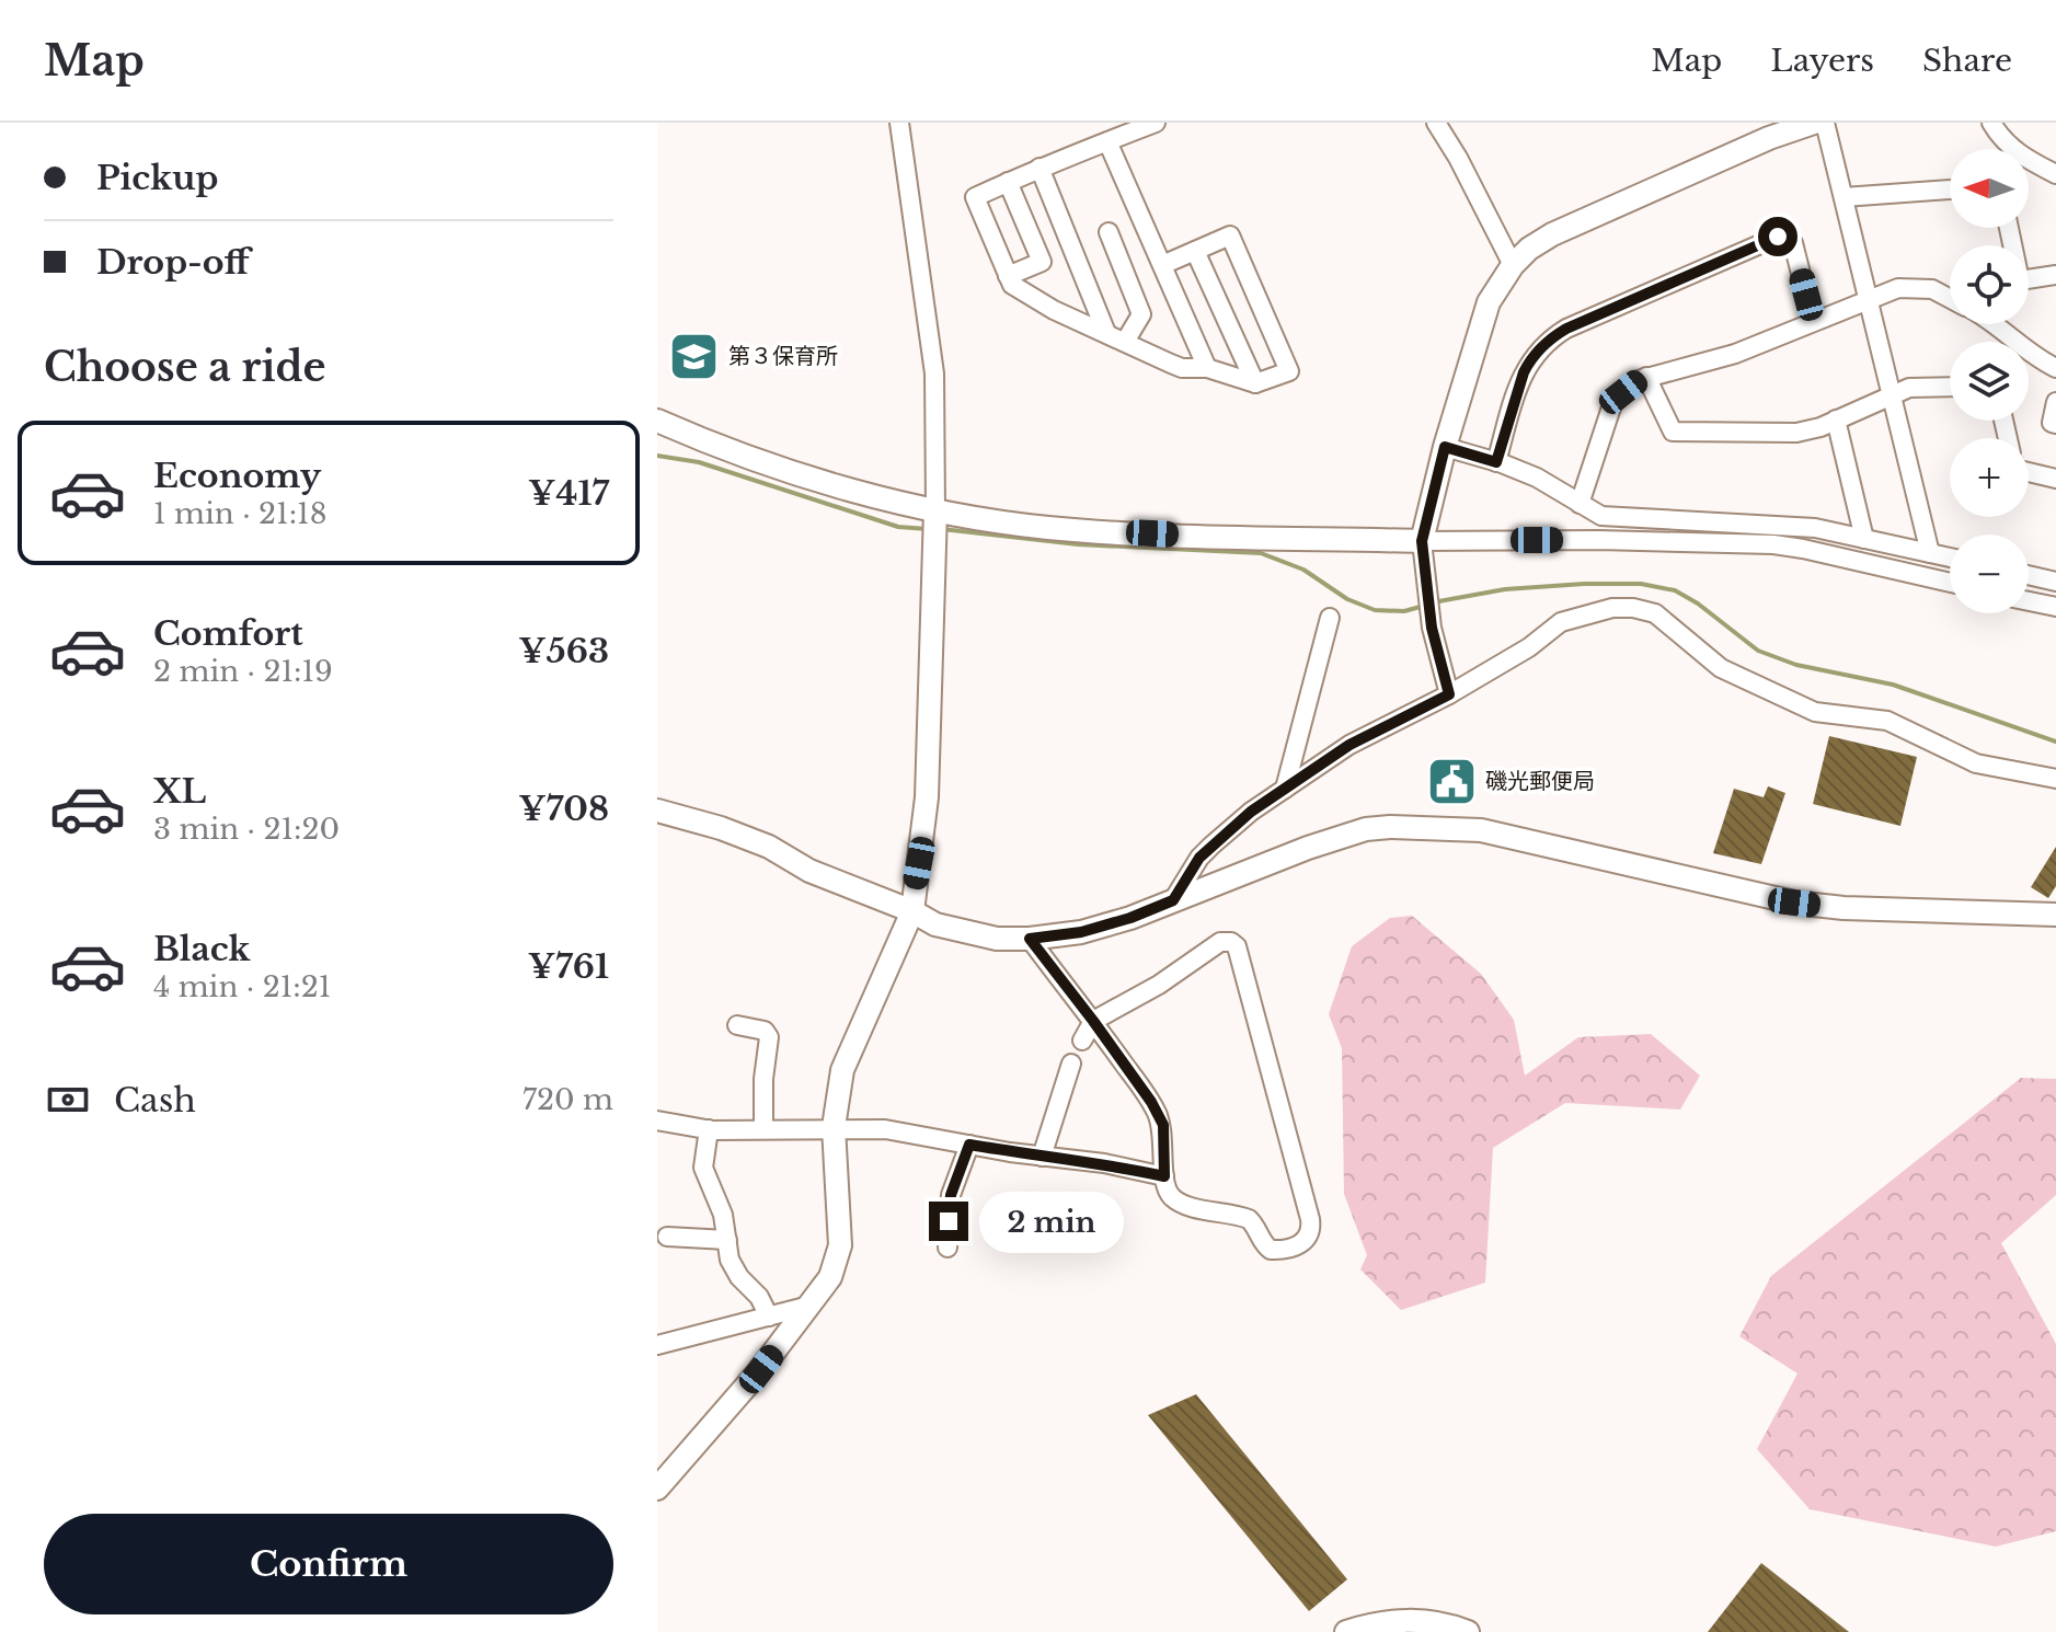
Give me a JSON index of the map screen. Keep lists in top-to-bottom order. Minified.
{"places":{"school or university":["第３保育所"],"public building":["磯光郵便局"]},"north":"left","page":{"header":"Map","nav":["Map","Layers","Share"],"banner":["Pickup","Drop-off"],"map_buttons":["+","−"],"heading":"Choose a ride","list":[{"name":"Economy","note":"1 min · 21:18","value":"¥417"},{"name":"Comfort","note":"2 min · 21:19","value":"¥563"},{"name":"XL","note":"3 min · 21:20","value":"¥708"},{"name":"Black","note":"4 min · 21:21","value":"¥761"}],"pay":["Cash","720 m"],"bubble":"2 min","buttons":"Confirm"}}
